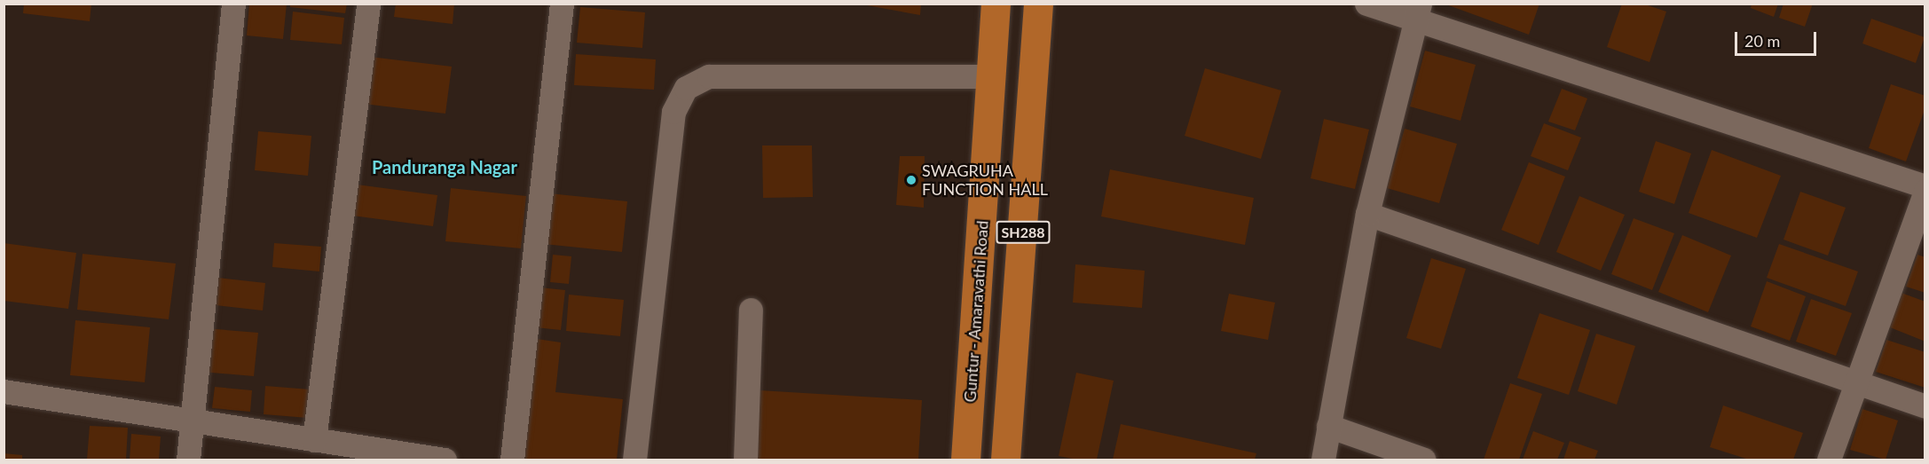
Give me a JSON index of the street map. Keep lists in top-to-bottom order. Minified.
{"streets":{"main road":["SH288","Guntur - Amaravathi Road"]},"districts":["Panduranga Nagar"],"places":["SWAGRUHA FUNCTION HALL"],"scale_bar":"20 m"}
